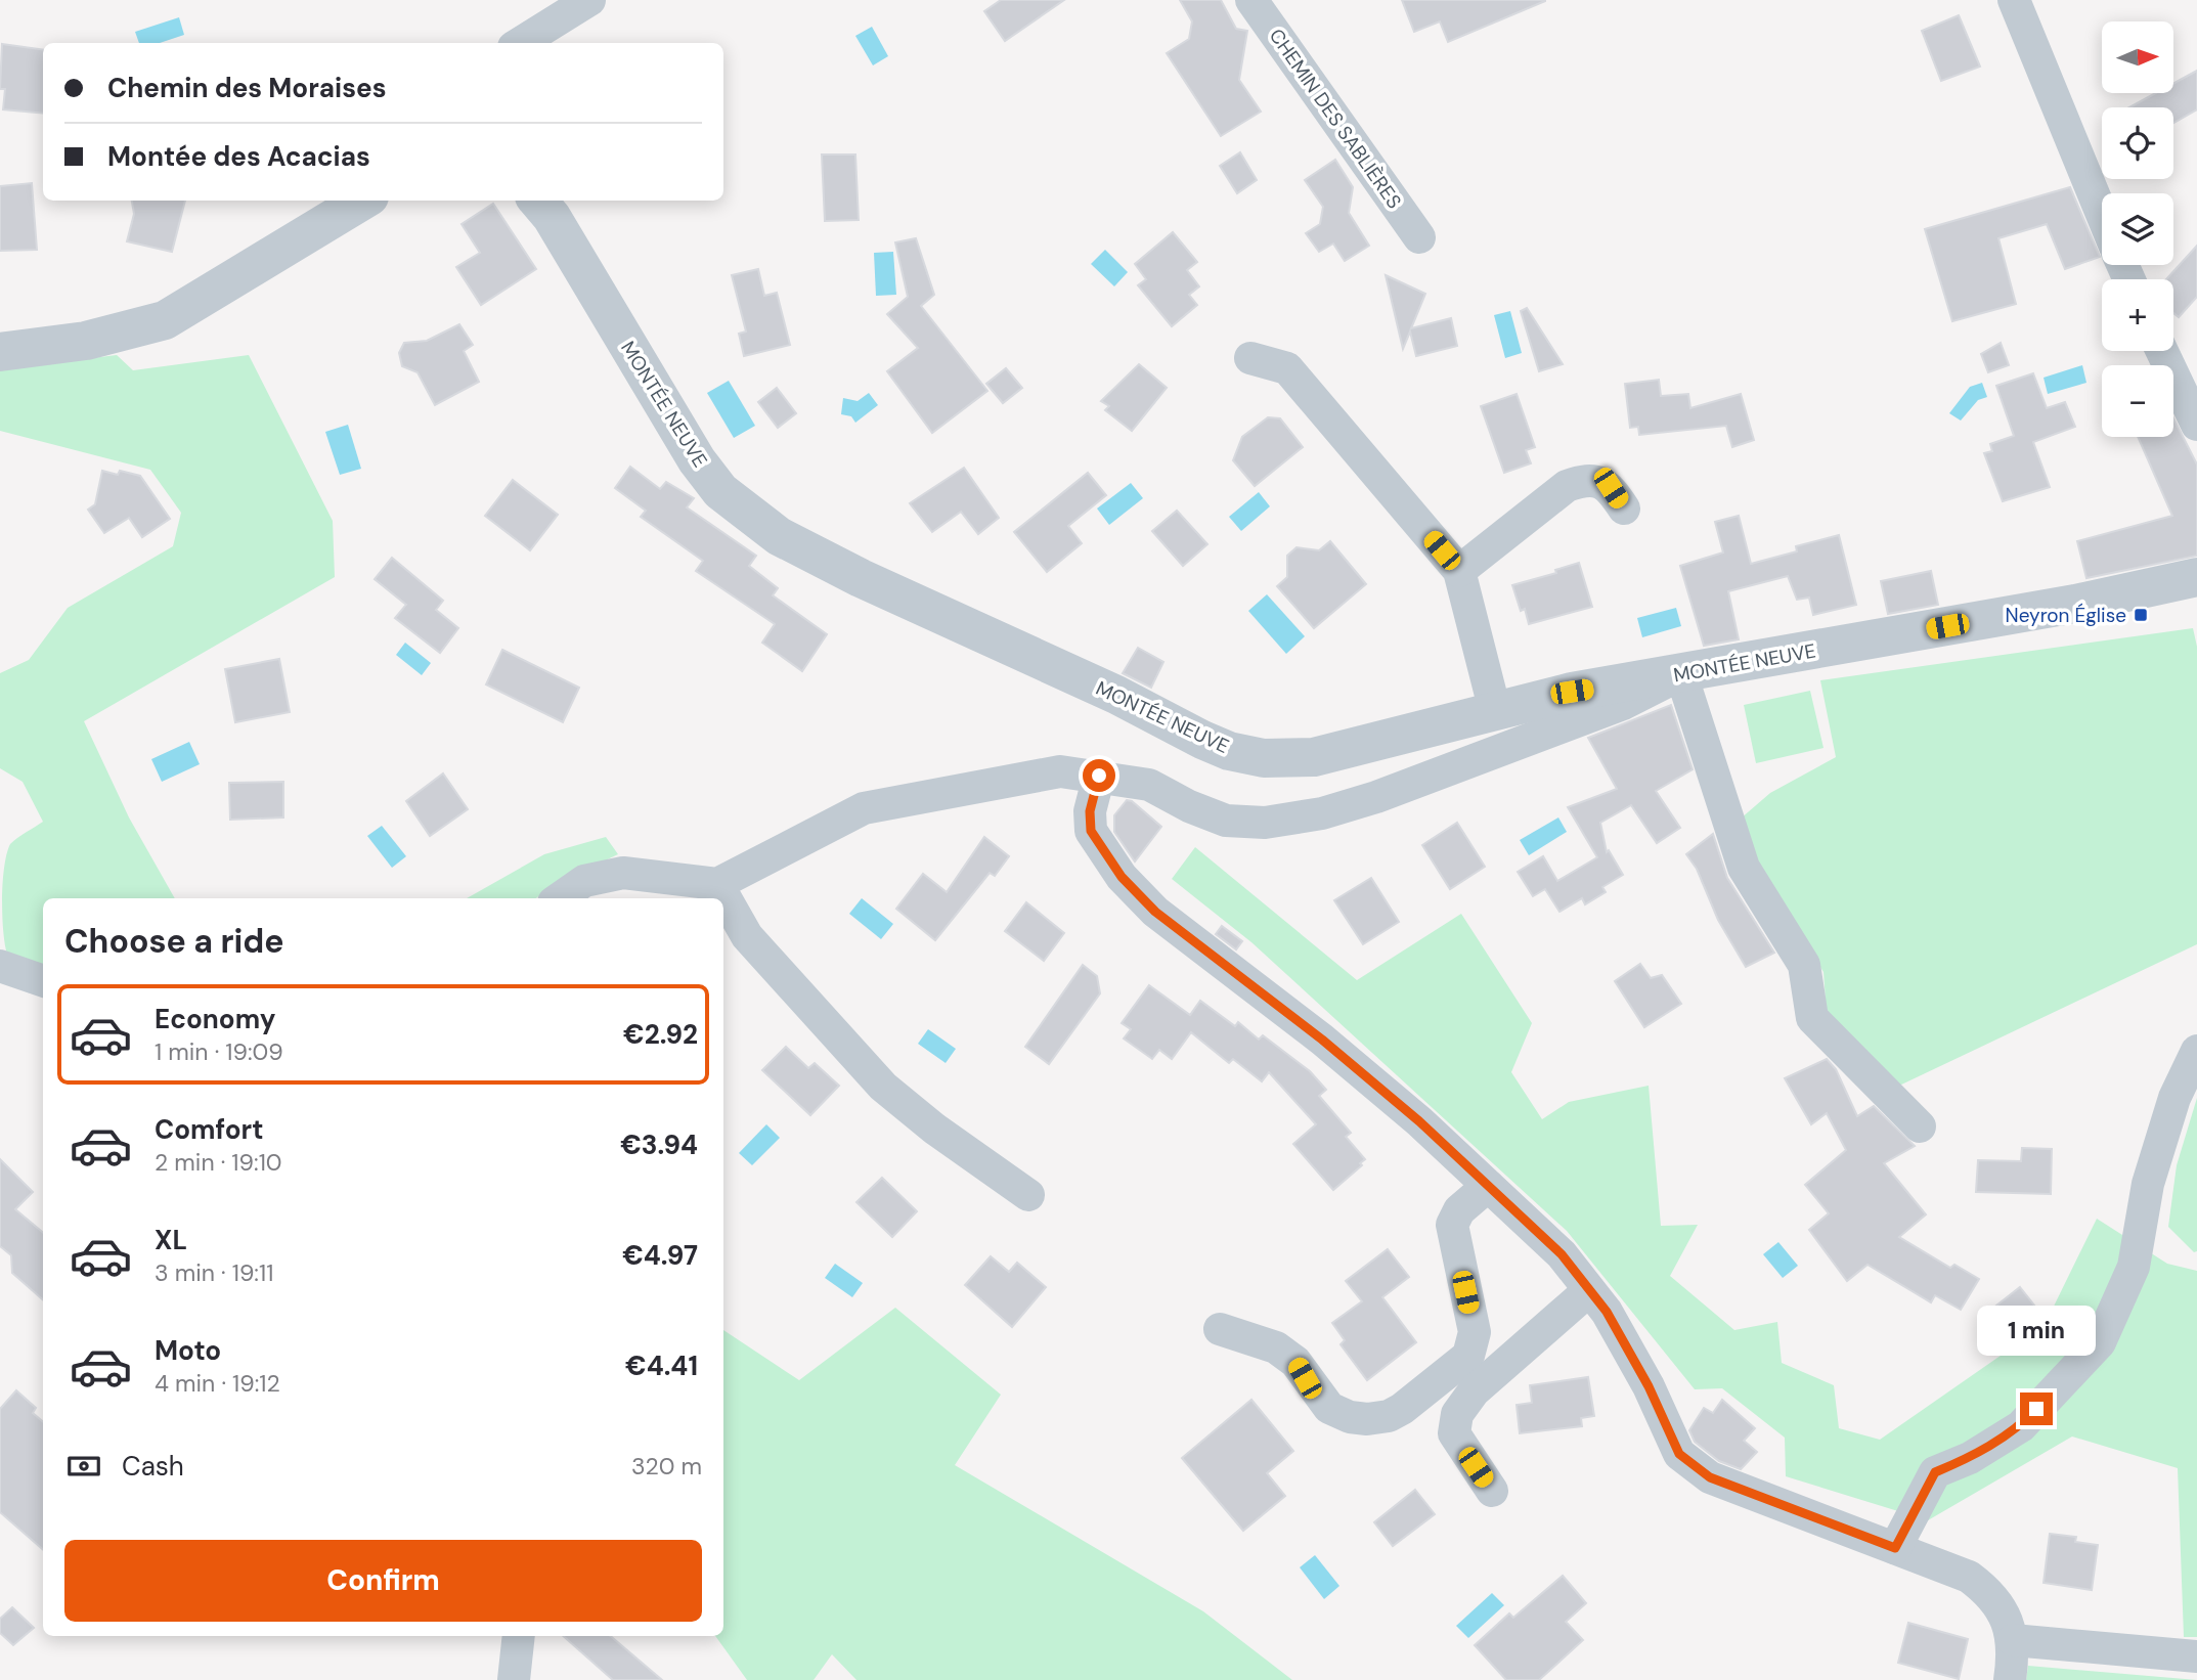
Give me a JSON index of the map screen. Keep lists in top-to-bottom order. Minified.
{"streets":{"street":["CHEMIN DES SABLIÈRES","MONTÉE NEUVE"]},"places":{"transit":["Neyron Église"]},"north":"right","page":{"map_buttons":["+","−"],"banner":["Chemin des Moraises","Montée des Acacias"],"heading":"Choose a ride","list":[{"name":"Economy","note":"1 min · 19:09","value":"€2.92"},{"name":"Comfort","note":"2 min · 19:10","value":"€3.94"},{"name":"XL","note":"3 min · 19:11","value":"€4.97"},{"name":"Moto","note":"4 min · 19:12","value":"€4.41"}],"bubble":"1 min","pay":["Cash","320 m"],"buttons":"Confirm"}}
